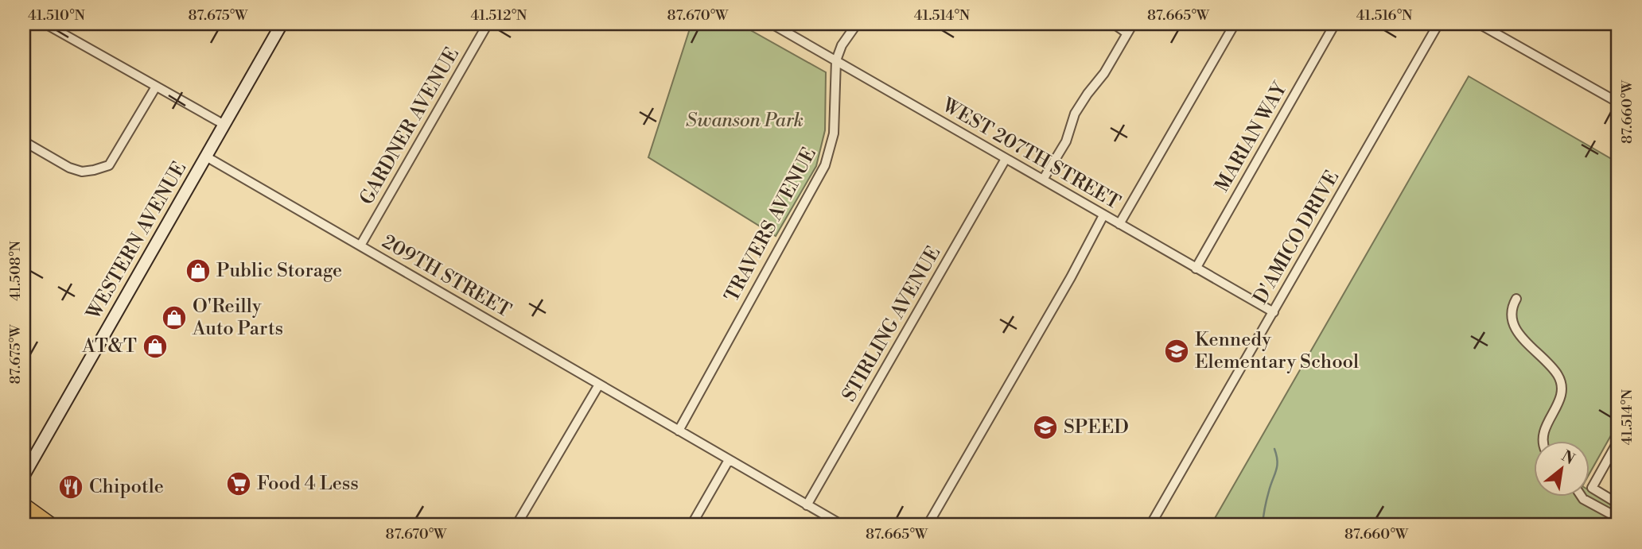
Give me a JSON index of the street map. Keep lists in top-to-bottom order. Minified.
{"streets":{"main road":["WESTERN AVENUE"],"street":["GARDNER AVENUE","MARIAN WAY","WEST 207TH STREET","TRAVERS AVENUE","D'AMICO DRIVE","209TH STREET","STIRLING AVENUE"]},"crossings":[["GARDNER AVENUE","209TH STREET"],["MARIAN WAY","WEST 207TH STREET"],["WEST 207TH STREET","TRAVERS AVENUE"],["WEST 207TH STREET","D'AMICO DRIVE"],["WEST 207TH STREET","STIRLING AVENUE"],["TRAVERS AVENUE","209TH STREET"],["WESTERN AVENUE","209TH STREET"],["209TH STREET","STIRLING AVENUE"]],"parks":["Swanson Park"],"places":{"shop":["Public Storage","O'Reilly Auto Parts","AT&T"],"school or university":["Kennedy Elementary School","SPEED"],"supermarket":["Food 4 Less"],"restaurant":["Chipotle"]},"north":"top right","coordinates":["41.510°N","87.675°W","41.512°N","87.670°W","41.514°N","87.665°W","41.516°N","87.660°W","41.508°N"]}
